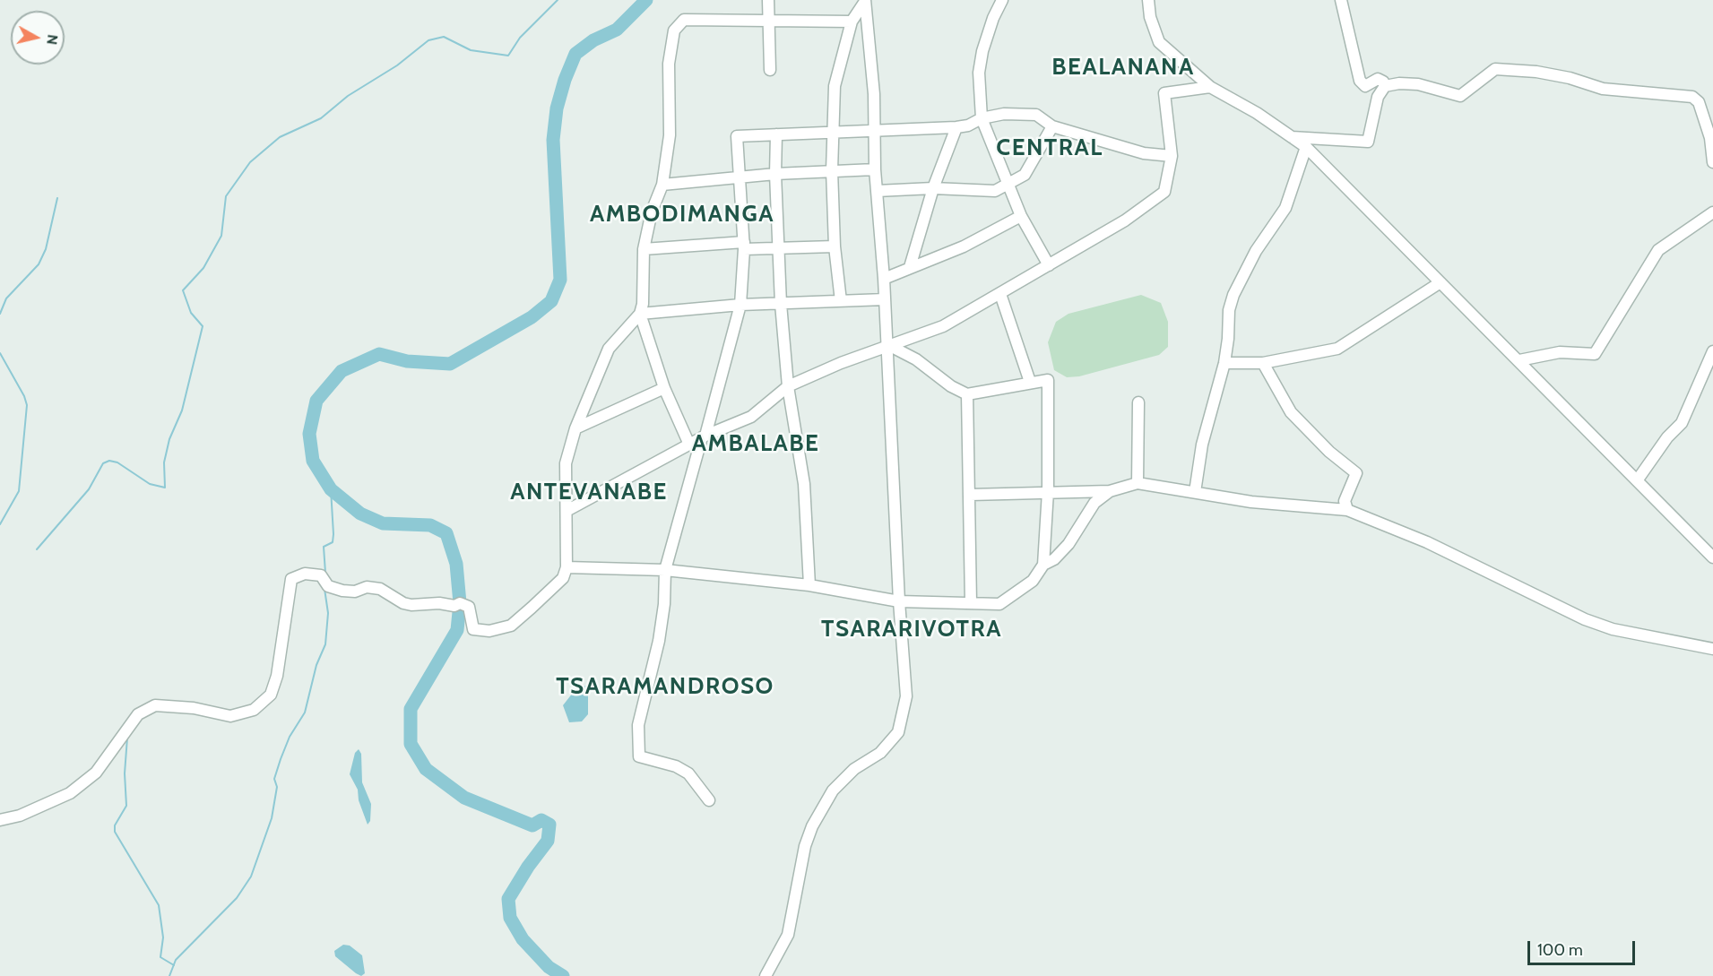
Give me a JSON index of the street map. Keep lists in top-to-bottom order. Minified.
{"districts":["BEALANANA","CENTRAL","AMBODIMANGA","AMBALABE","ANTEVANABE","TSARARIVOTRA","TSARAMANDROSO"],"scale_bar":"100 m","north":"right"}
